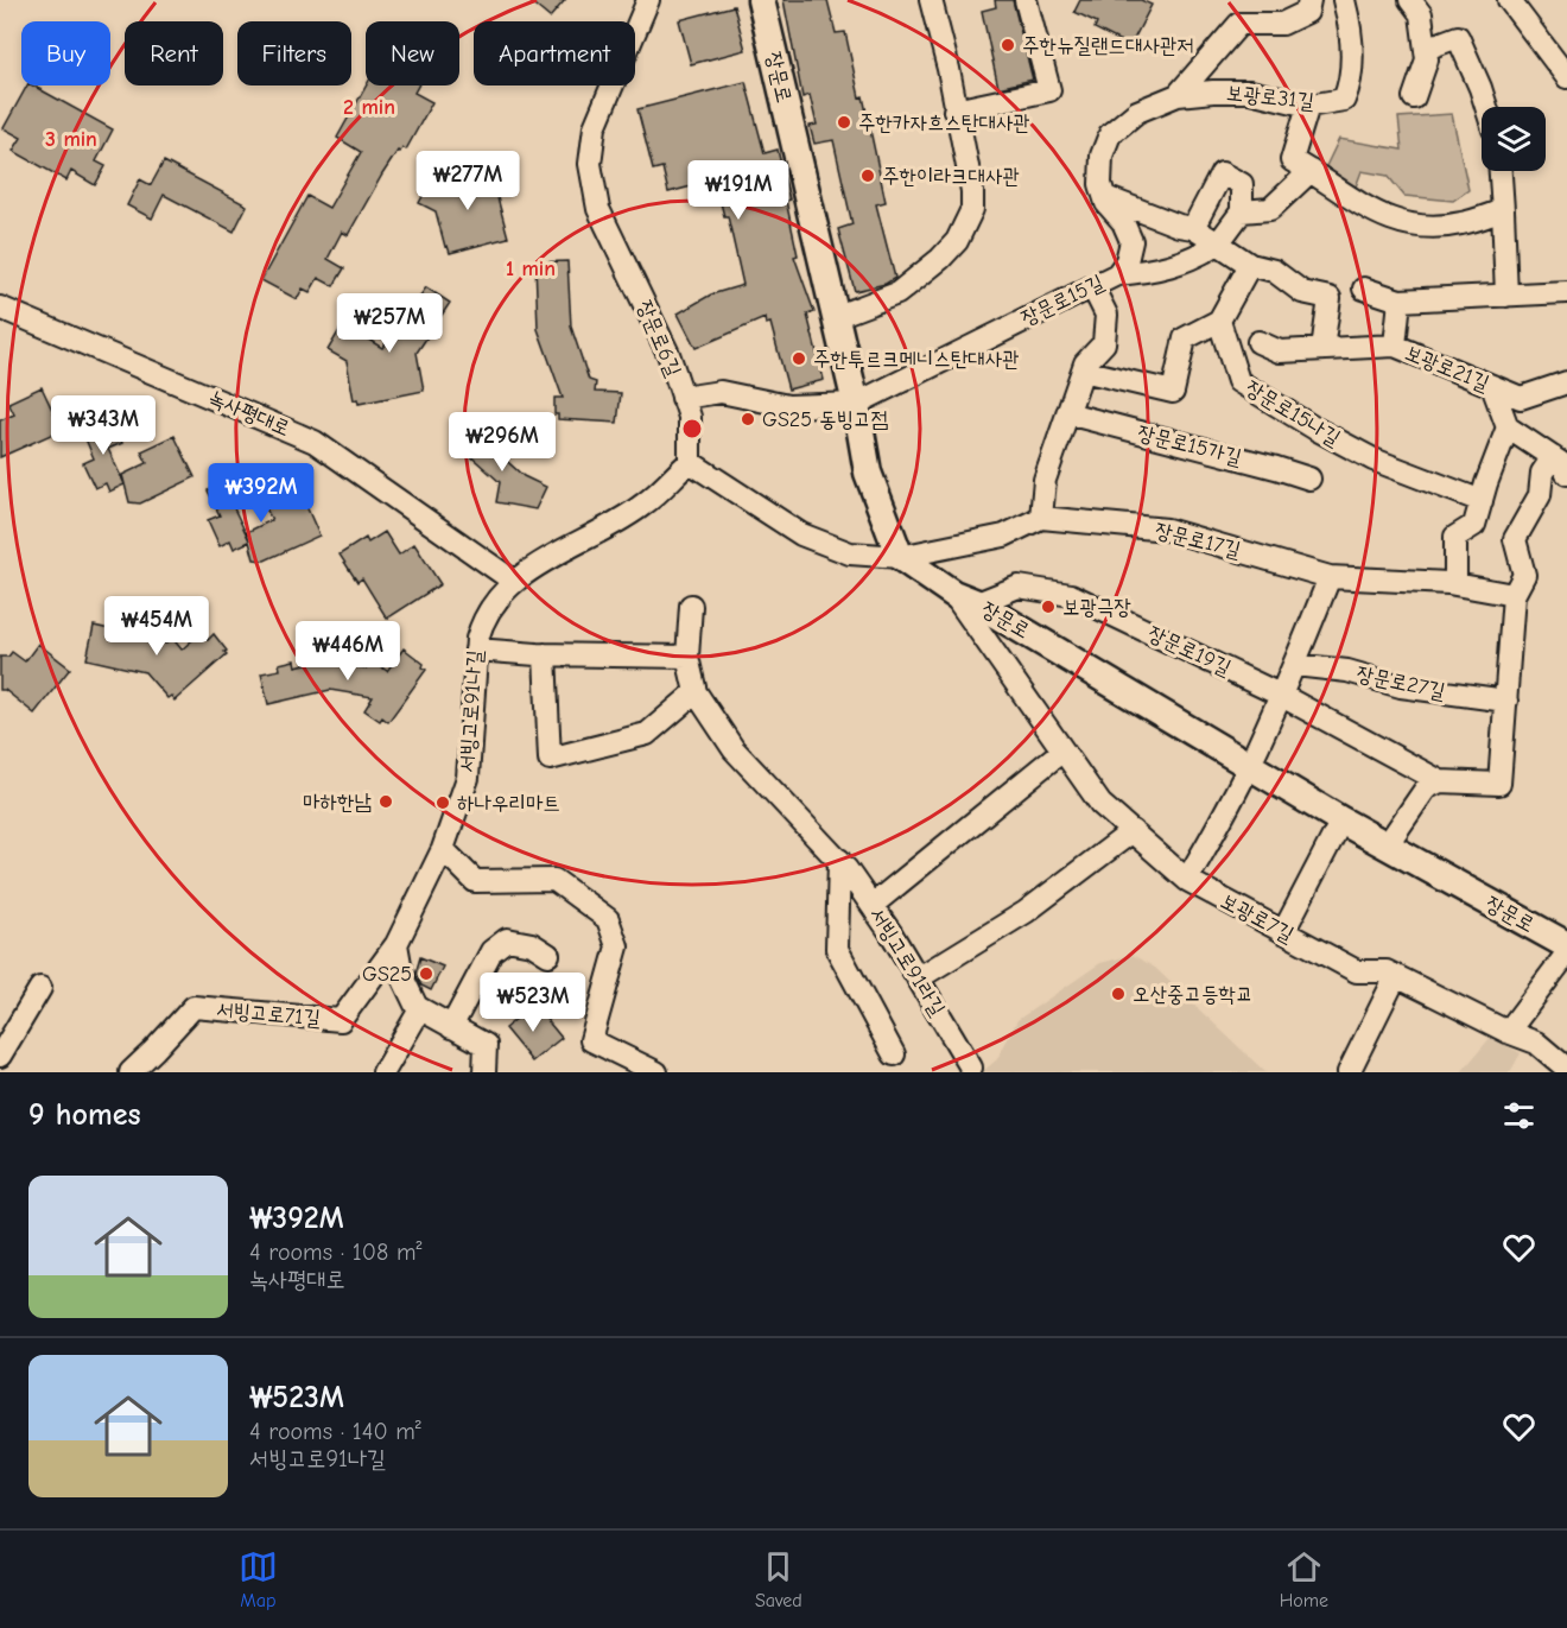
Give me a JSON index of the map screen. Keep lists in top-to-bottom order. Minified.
{"streets":{"street":["장문로","보광로31길","장문로15길","장문로6길","보광로21길","녹사평대로","장문로15나길","장문로15가길","장문로17길","장문로19길","장문로27길","서빙고로91나길","보광로7길","서빙고로91라길","서빙고로71길"]},"crossings":[["장문로","장문로15길"],["장문로","장문로19길"],["장문로","보광로7길"],["보광로31길","장문로15길"],["장문로6길","서빙고로91나길"],["녹사평대로","서빙고로91나길"],["장문로19길","보광로7길"],["서빙고로91나길","서빙고로71길"]],"places":["주한뉴질랜드대사관저","주한카자흐스탄대사관","주한이라크대사관","주한투르크메니스탄대사관","GS25 동빙고점","보광극장","마하한남","하나우리마트","GS25","오산중고등학교"],"page":{"chip":["Buy","Rent","Filters","New","Apartment"],"price":["₩277M","₩191M","₩257M","₩343M","₩296M","₩392M","₩454M","₩446M","₩523M"],"heading":"9 homes","list":[{"name":"₩392M","note":"4 rooms · 108 m² · 녹사평대로"},{"name":"₩523M","note":"4 rooms · 140 m² · 서빙고로91나길"}],"tabs":["Map","Saved","Home"]},"rings":["2 min","3 min","1 min"]}
